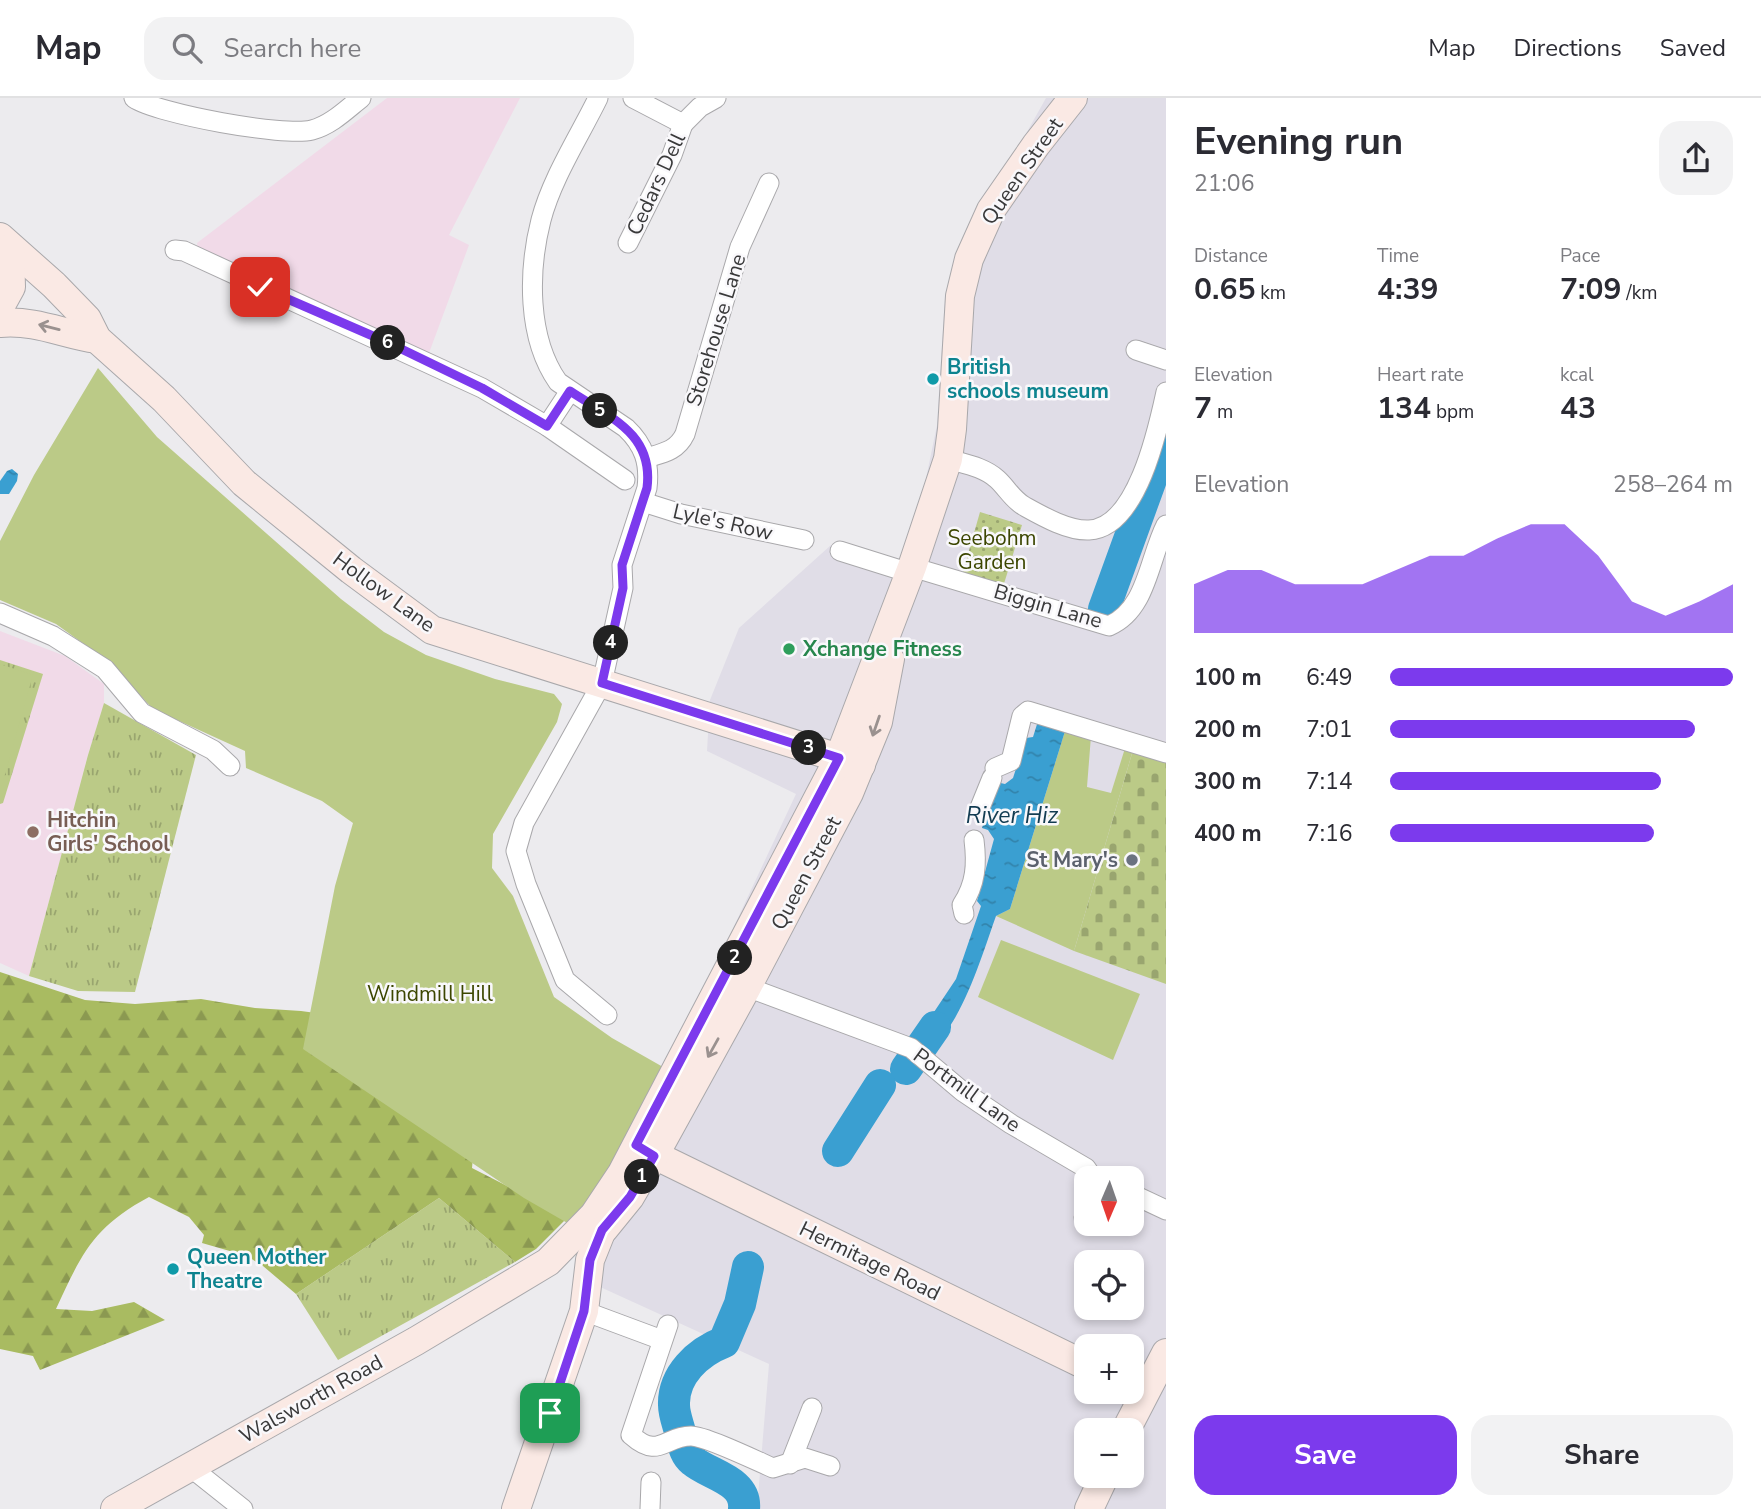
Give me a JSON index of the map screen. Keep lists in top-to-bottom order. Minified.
{"streets":{"street":["Queen Street","Cedars Dell","Storehouse Lane","Lyle's Row","Hollow Lane","Biggin Lane","Portmill Lane","Hermitage Road","Walsworth Road"]},"crossings":[["Queen Street","Hollow Lane"],["Queen Street","Biggin Lane"],["Queen Street","Portmill Lane"],["Queen Street","Hermitage Road"],["Queen Street","Walsworth Road"],["Hermitage Road","Walsworth Road"]],"water":["River Hiz"],"parks":["Seebohm Garden","Windmill Hill"],"places":["British schools museum","Xchange Fitness","Hitchin Girls' School","St Mary's","Queen Mother Theatre"],"north":"bottom","page":{"header":"Map","search":"Search here","nav":["Map","Directions","Saved"],"heading":["Evening run","21:06"],"stats":[["Distance","0.65 km"],["Time","4:39"],["Pace","7:09 /km"],["Elevation","7 m"],["Heart rate","134 bpm"],["kcal","43"]],"pins":["6","5","4","3","2","1"],"chart":["Elevation","258–264 m"],"list":[{"name":"100 m","note":"6:49"},{"name":"200 m","note":"7:01"},{"name":"300 m","note":"7:14"},{"name":"400 m","note":"7:16"}],"map_buttons":["+","−"],"buttons":["Save","Share"]}}
